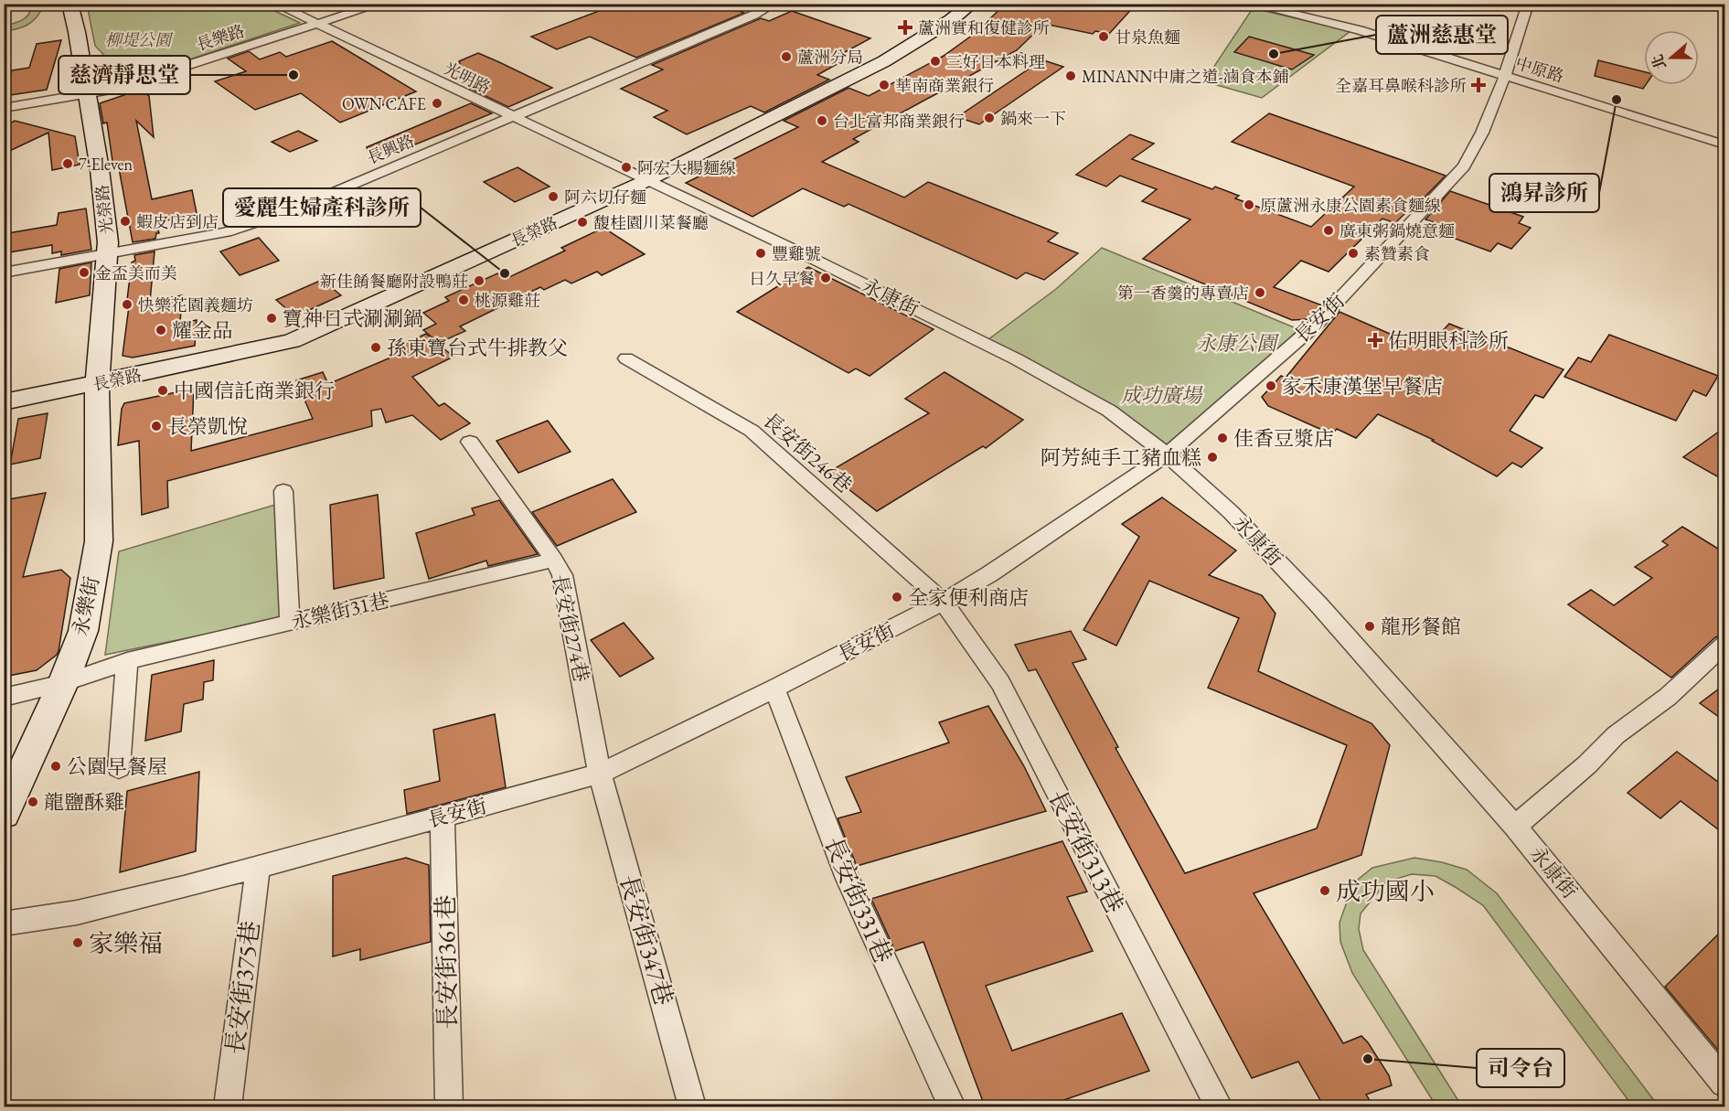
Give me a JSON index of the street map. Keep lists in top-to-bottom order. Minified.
{"streets":{"street":["長樂路","中原路","光明路","長興路","光榮路","長榮路","永康街","長安街","長安街246巷","永樂街","永樂街31巷","長安街274巷","長安街313巷","長安街331巷","長安街347巷","長安街361巷","長安街375巷"]},"crossings":[["長樂路","光明路"],["長樂路","光榮路"],["中原路","長安街"],["光明路","長興路"],["光明路","長榮路"],["光明路","永康街"],["長興路","光榮路"],["光榮路","長榮路"],["光榮路","永樂街"],["長榮路","永康街"],["長榮路","永樂街"],["永康街","長安街"],["長安街","長安街246巷"],["長安街","長安街274巷"],["長安街","長安街313巷"],["長安街","長安街331巷"],["長安街","長安街347巷"],["長安街","長安街361巷"],["長安街","長安街375巷"],["長安街246巷","長安街313巷"],["永樂街","永樂街31巷"],["永樂街31巷","長安街274巷"],["長安街274巷","長安街347巷"]],"parks":["柳堤公園","永康公園","成功廣場"],"places":{"health":["蘆洲實和復健診所","全嘉耳鼻喉科診所","佑明眼科診所"],"other":["甘泉魚麵","蘆洲慈惠堂","蘆洲分局","三好日本料理","慈濟靜思堂","MINANN中庸之道-滷食本鋪","華南商業銀行","鴻昇診所","OWN CAFE","鍋來一下","台北富邦商業銀行","7-Eleven","阿宏大腸麵線","阿六切仔麵","原蘆洲永康公園素食麵線","蝦皮店到店","馥桂園川菜餐廳","廣東粥鍋燒意麵","豐雞號","素贊素食","金盃美而美","愛麗生婦產科診所","日久早餐","新佳餚餐廳附設鴨莊","第一香羹的專賣店","桃源雞莊","快樂花園義麵坊","寶神日式涮涮鍋","耀金品","孫東寶台式牛排教父","家禾康漢堡早餐店","中國信託商業銀行","長榮凱悅","佳香豆漿店","阿芳純手工豬血糕","全家便利商店","龍形餐館","公園早餐屋","龍鹽酥雞","成功國小","家樂福","司令台"]},"north":"left"}
